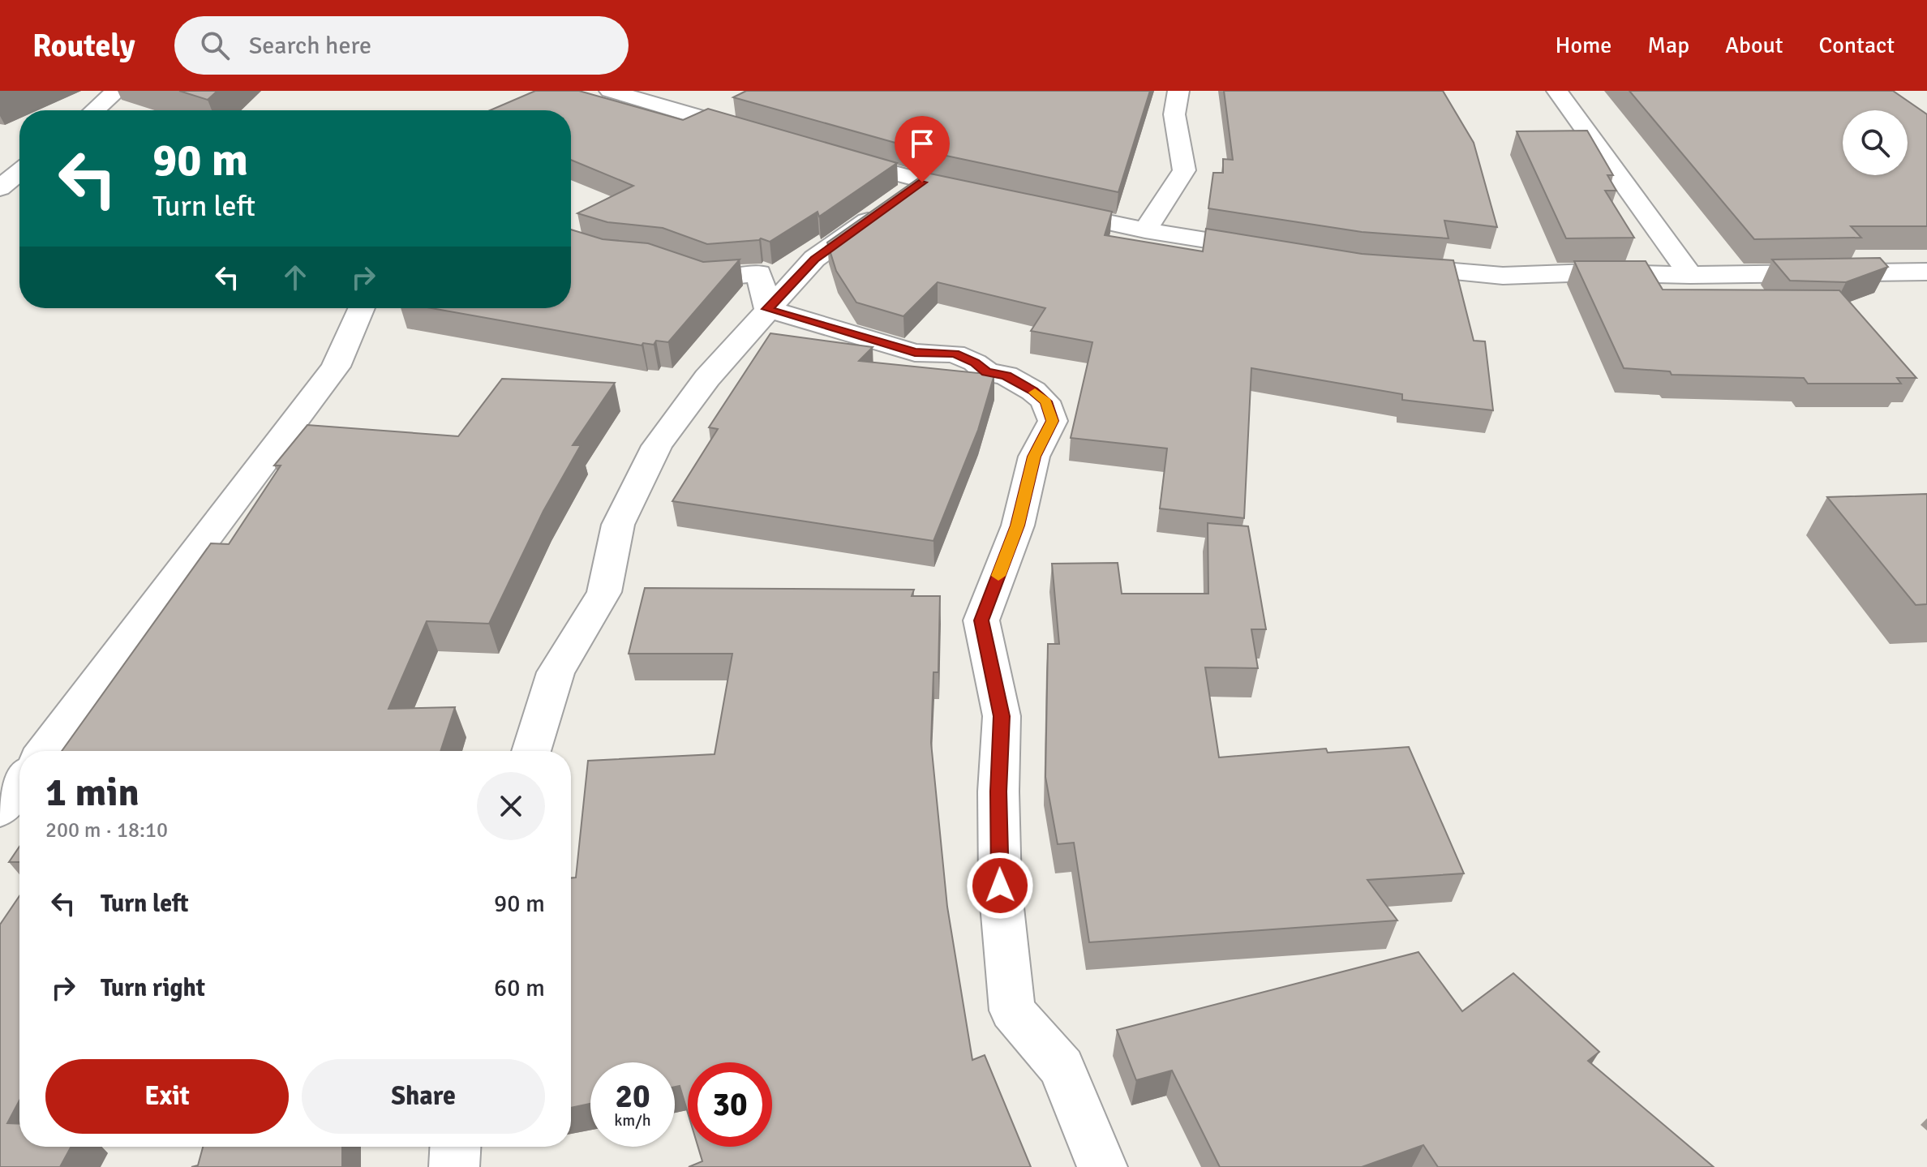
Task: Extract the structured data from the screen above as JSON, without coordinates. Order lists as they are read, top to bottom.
{
  "page": {
    "header": "Routely",
    "search": "Search here",
    "nav": [
      "Home",
      "Map",
      "About",
      "Contact"
    ],
    "turn": ["90 m", "Turn left"],
    "heading": ["1 min", "200 m · 18:10"],
    "list": [
      {
        "name": "Turn left",
        "value": "90 m"
      },
      {
        "name": "Turn right",
        "value": "60 m"
      }
    ],
    "buttons": ["Exit", "Share"],
    "speed": "20 km/h",
    "limit": "30"
  }
}
